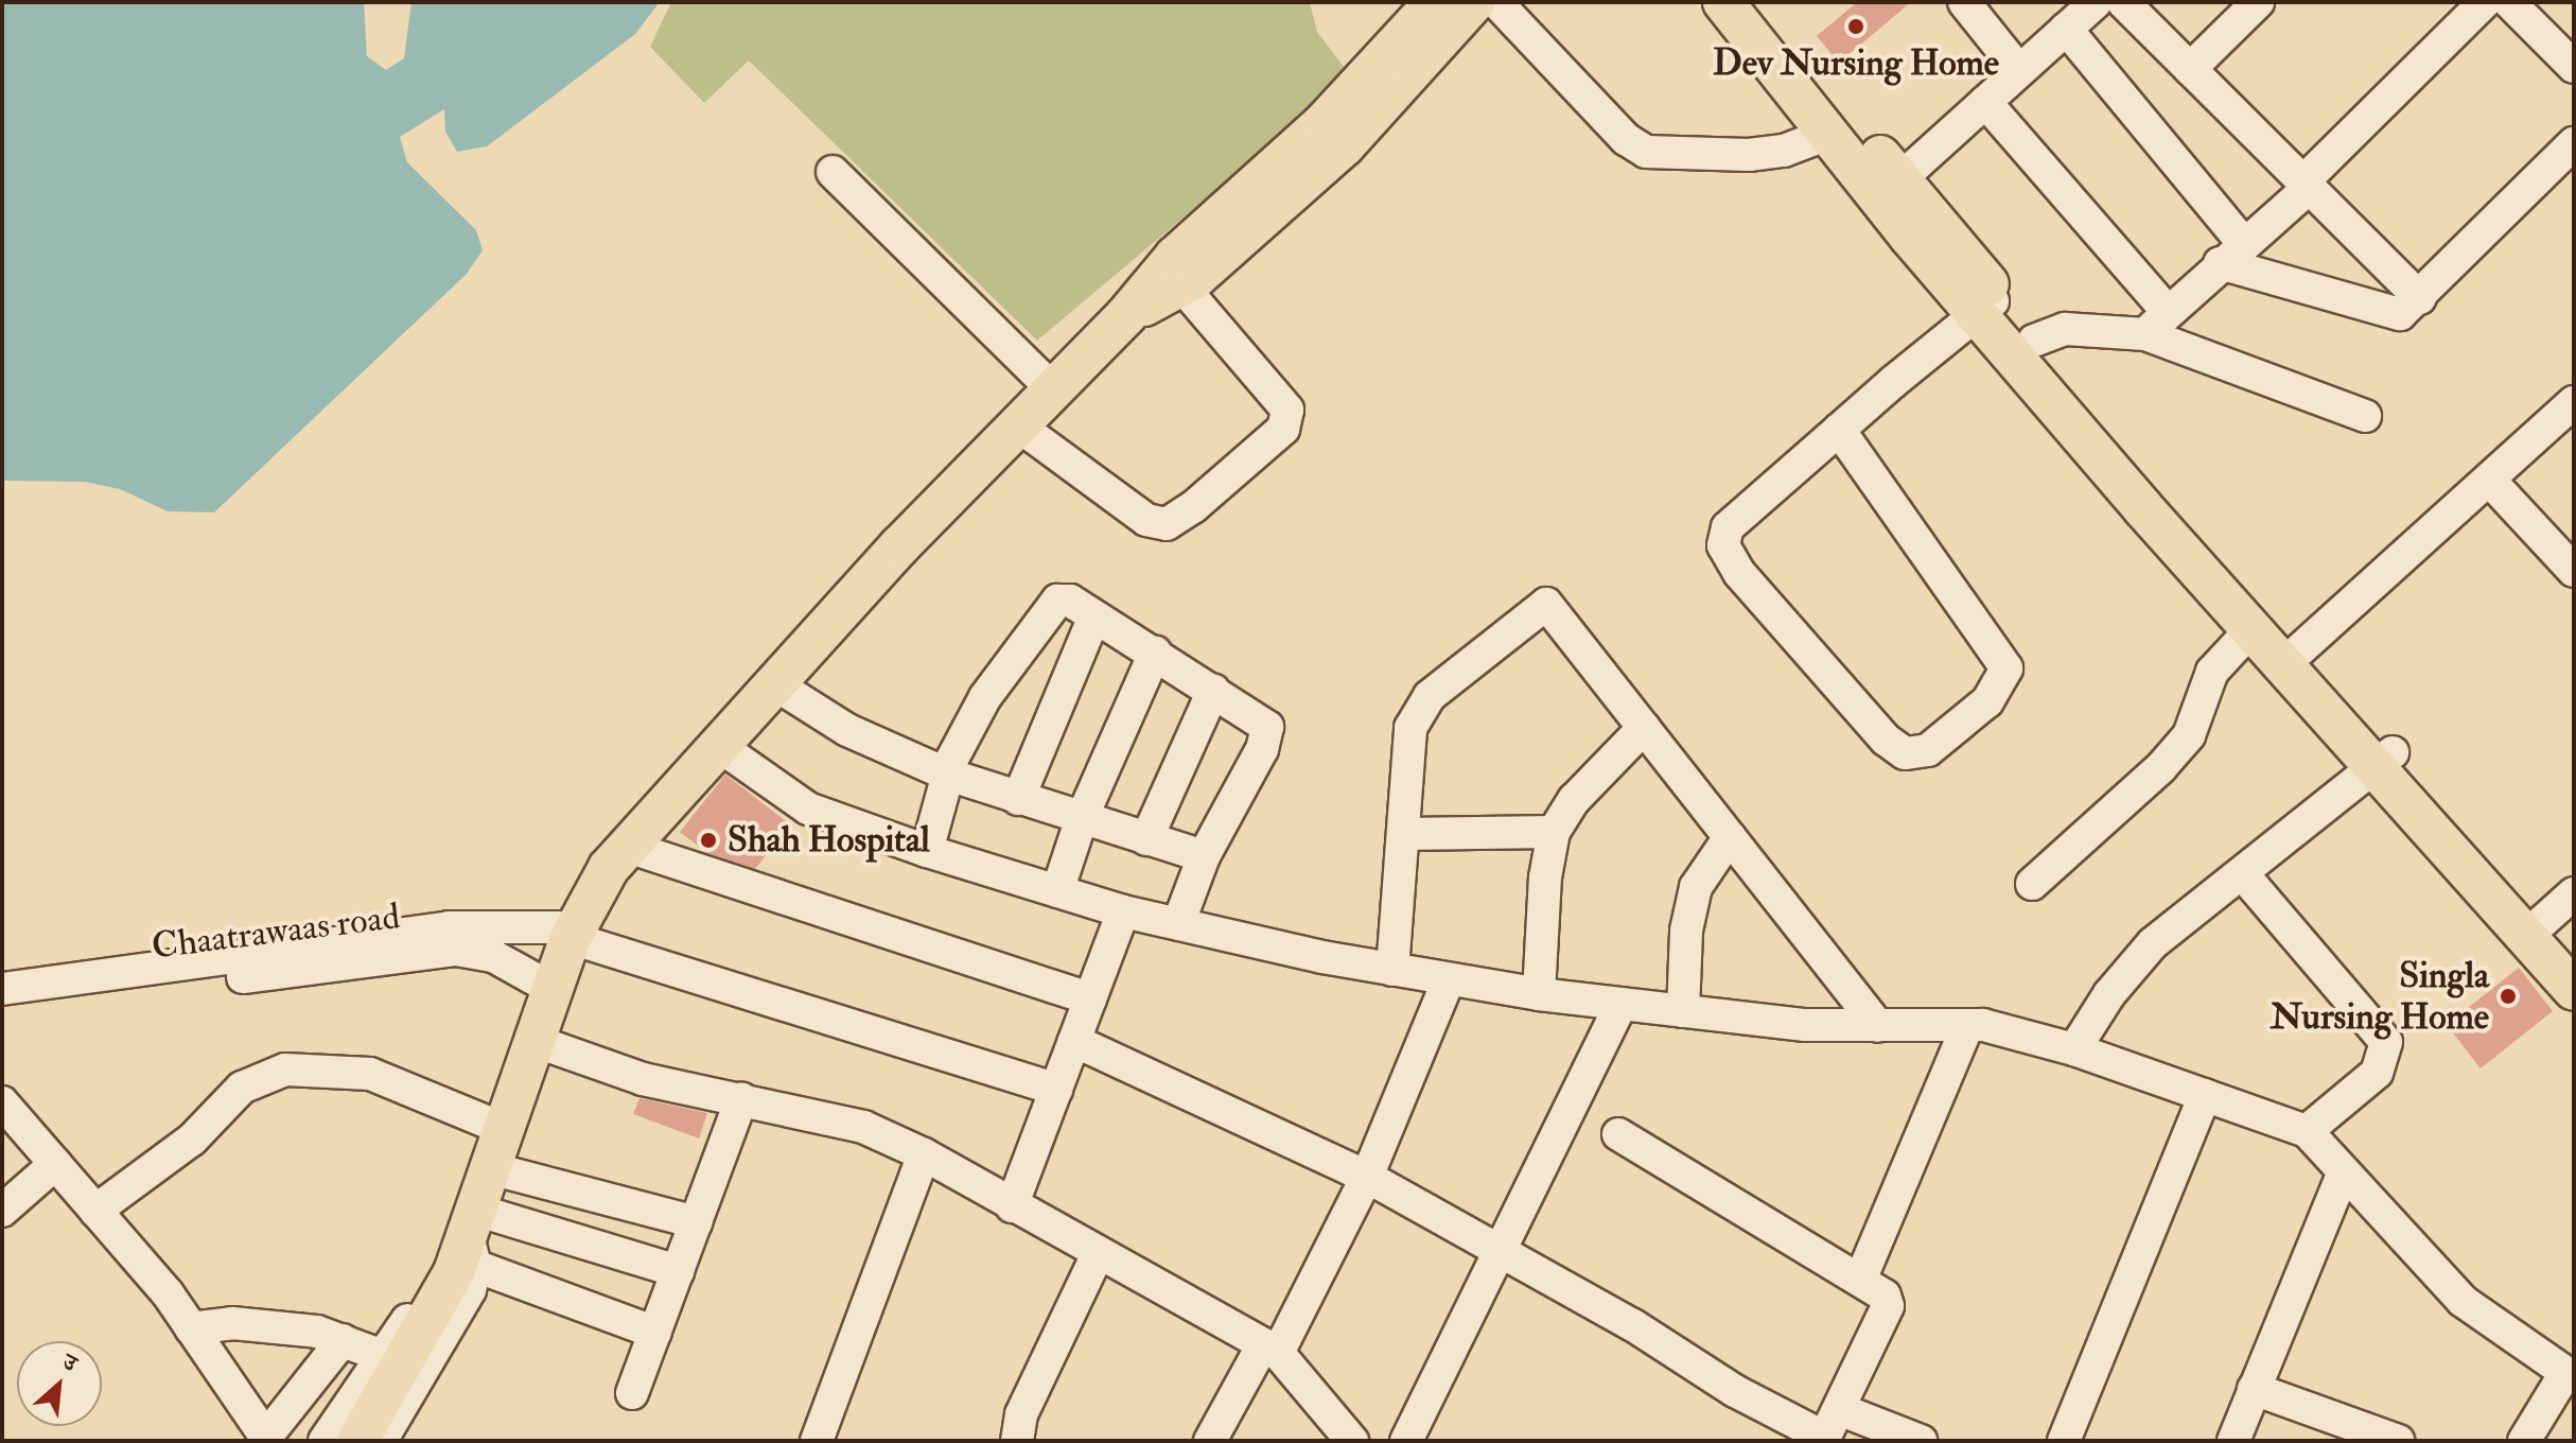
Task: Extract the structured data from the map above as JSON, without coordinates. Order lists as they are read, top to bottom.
{
  "streets": {
    "street": ["Chaatrawaas road"]
  },
  "places": ["Dev Nursing Home", "Shah Hospital", "Singla Nursing Home"],
  "north": "top right"
}
